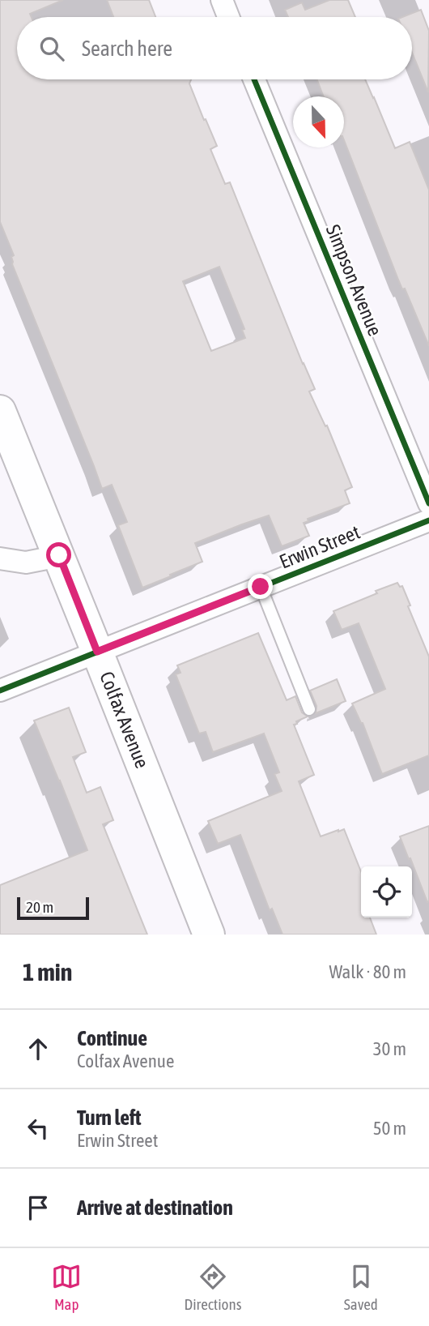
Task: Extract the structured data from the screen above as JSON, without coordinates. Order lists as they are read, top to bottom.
{
  "streets": {
    "main road": ["Colfax Avenue"],
    "street": ["Simpson Avenue", "Erwin Street"]
  },
  "crossings": [
    ["Erwin Street", "Colfax Avenue"]
  ],
  "scale_bar": "20 m",
  "north": "bottom",
  "page": {
    "search": "Search here",
    "scale": "20 m",
    "heading": ["1 min", "Walk · 80 m"],
    "list": [
      ["Continue", "Colfax Avenue", "30 m"],
      ["Turn left", "Erwin Street", "50 m"],
      "Arrive at destination"
    ],
    "nav": ["Map", "Directions", "Saved"]
  }
}
